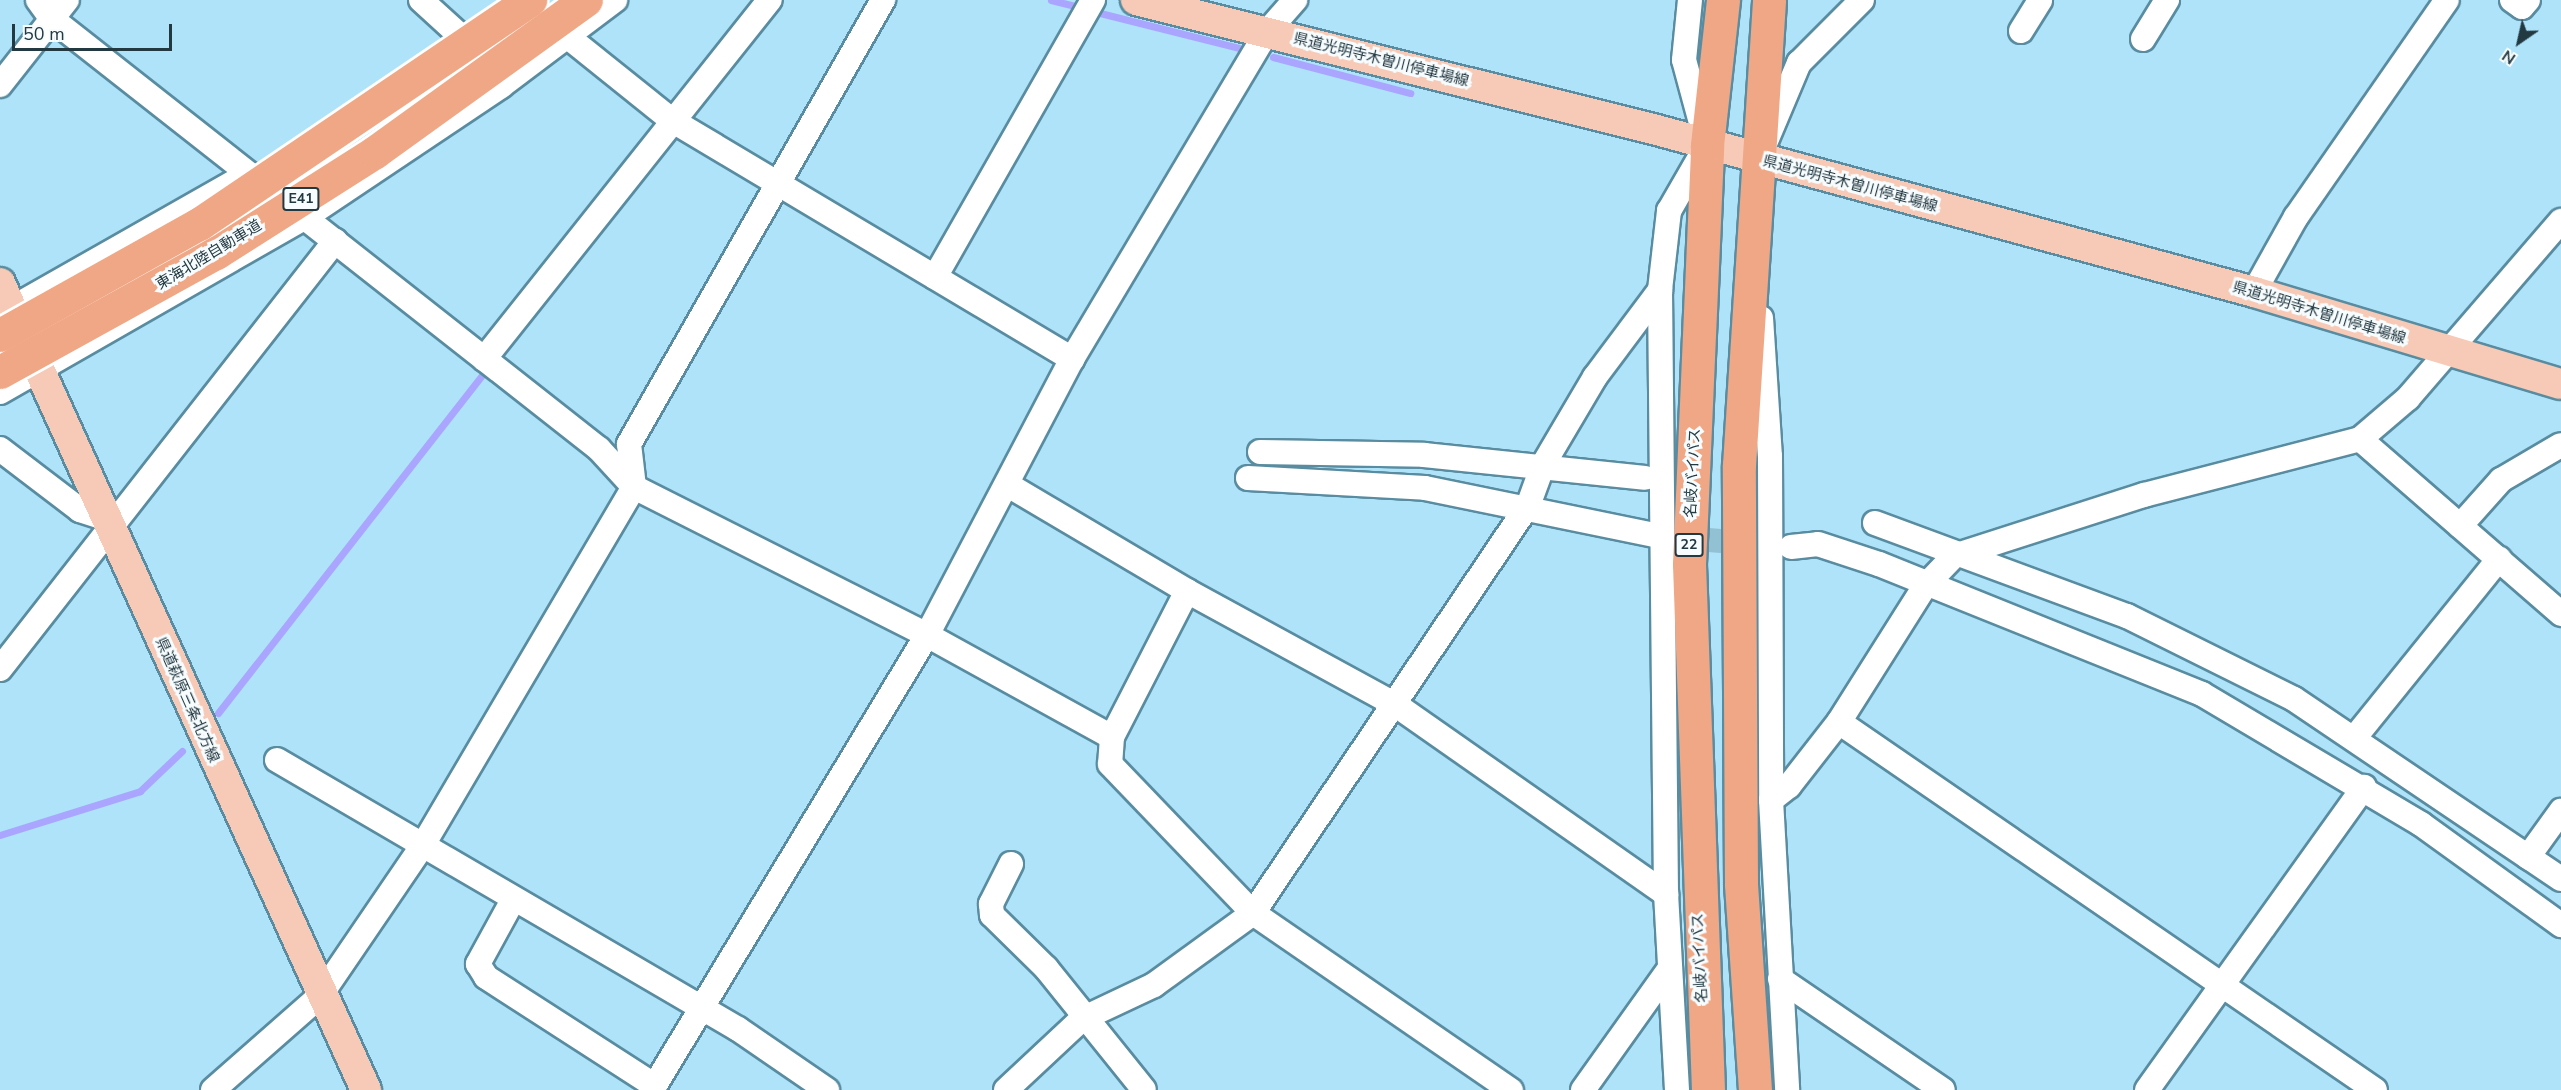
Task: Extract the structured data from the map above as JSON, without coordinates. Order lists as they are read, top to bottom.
{
  "streets": {
    "highway": [
      "E41",
      "東海北陸自動車道",
      "名岐バイパス",
      "22"
    ],
    "main road": ["県道光明寺木曽川停車場線", "県道萩原三条北方線"]
  },
  "crossings": [
    ["県道光明寺木曽川停車場線", "名岐バイパス"],
    ["E41", "県道萩原三条北方線"]
  ],
  "scale_bar": "50 m",
  "north": "bottom left"
}
